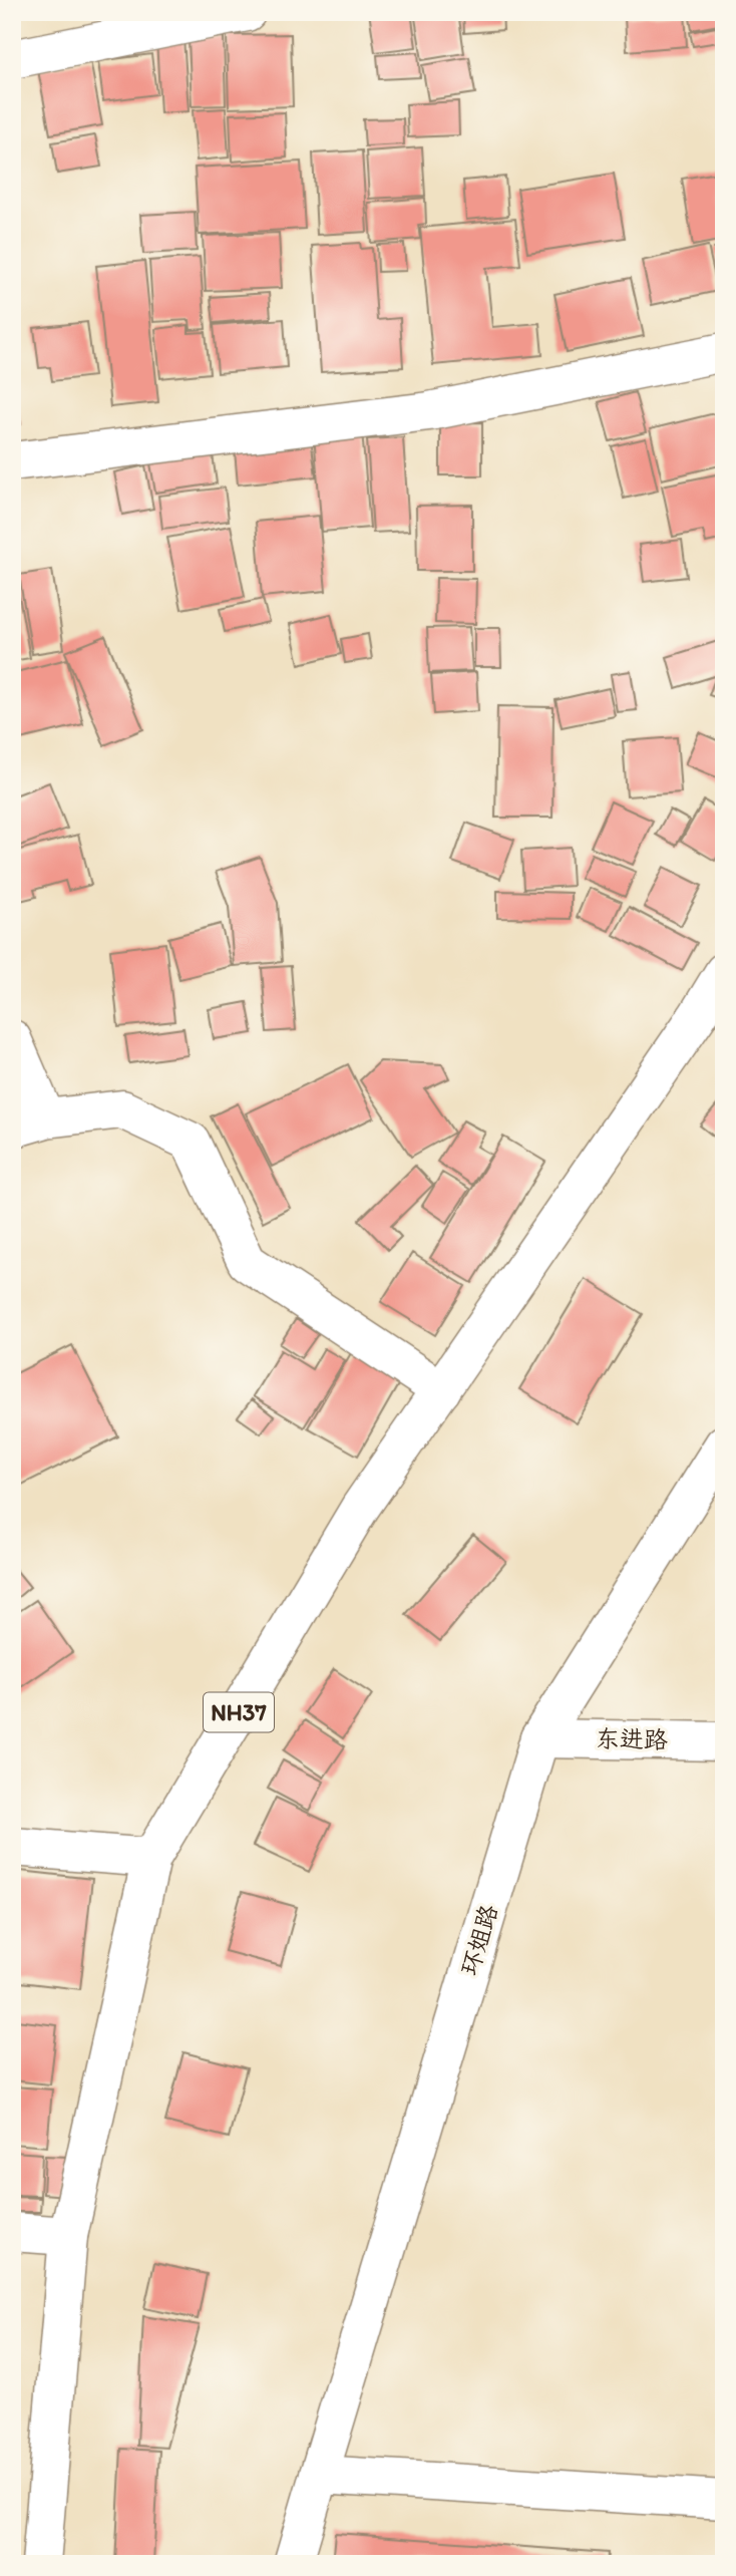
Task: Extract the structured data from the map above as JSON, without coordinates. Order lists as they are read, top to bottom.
{
  "streets": {
    "main road": ["NH37", "东进路", "环姐路"]
  },
  "crossings": [
    ["东进路", "环姐路"]
  ]
}
